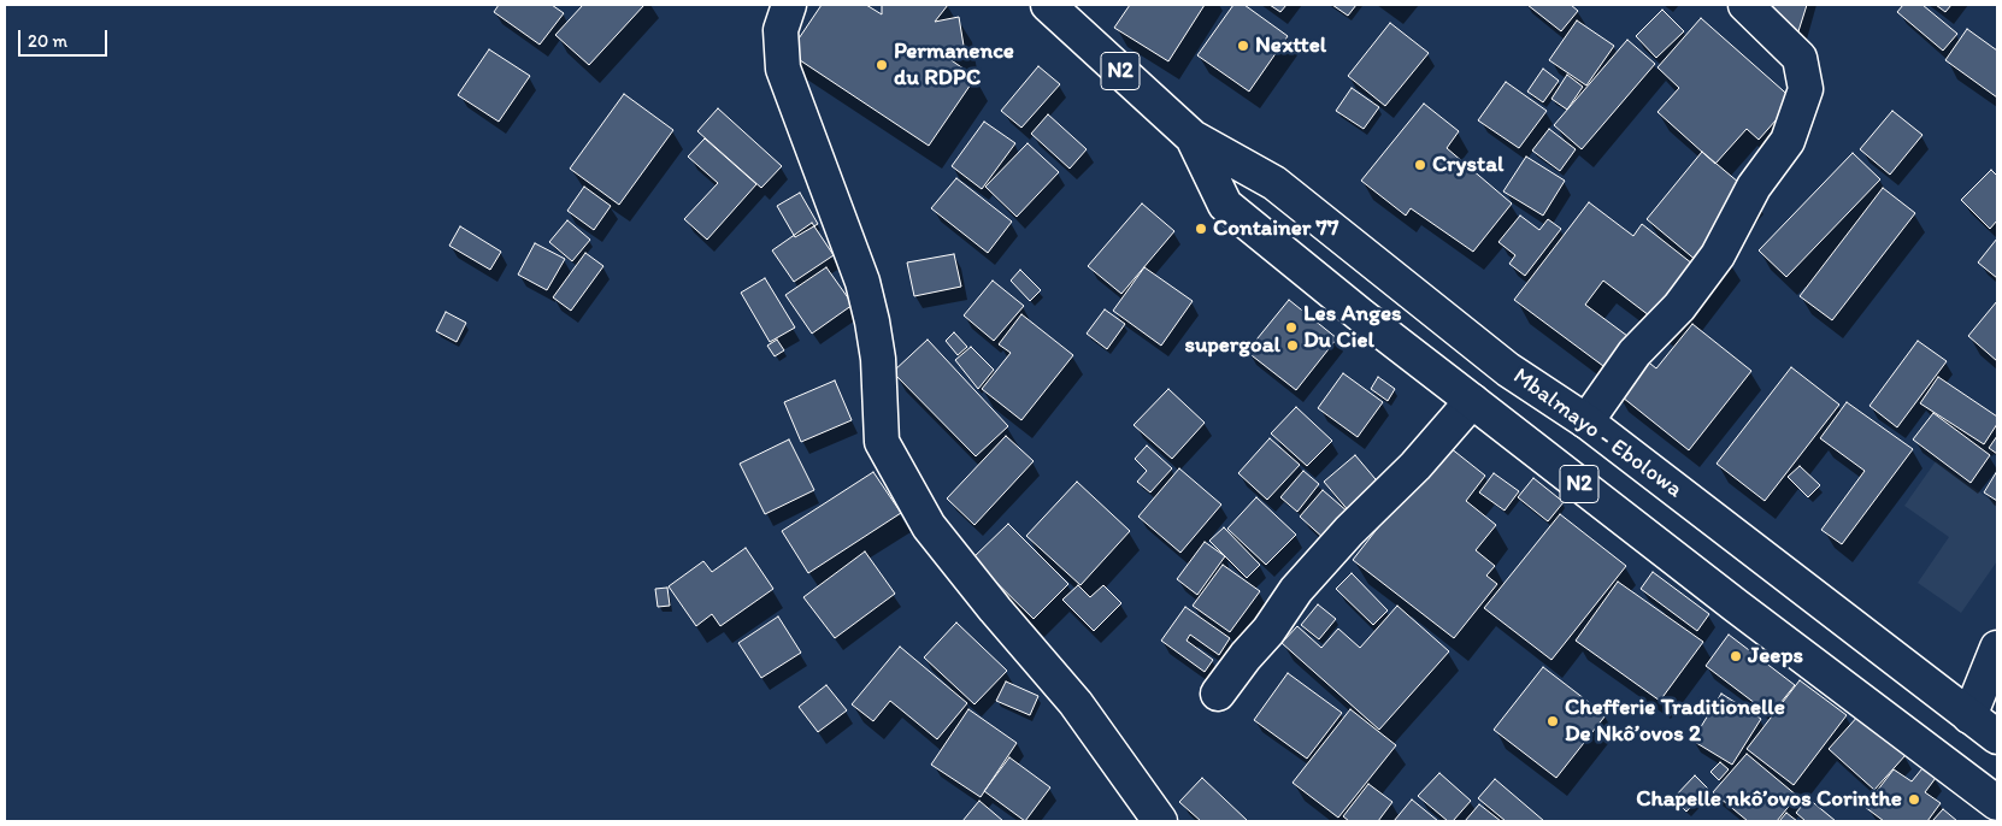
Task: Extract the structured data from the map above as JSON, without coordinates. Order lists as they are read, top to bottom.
{
  "streets": {
    "main road": ["N2", "Mbalmayo - Ebolowa"]
  },
  "places": [
    "Nexttel",
    "Permanence du RDPC",
    "Crystal",
    "Container 77",
    "Les Anges Du Ciel",
    "supergoal",
    "Jeeps",
    "Chefferie Traditionelle De Nkô’ovos 2",
    "Chapelle nkô’ovos Corinthe"
  ],
  "scale_bar": "20 m"
}
